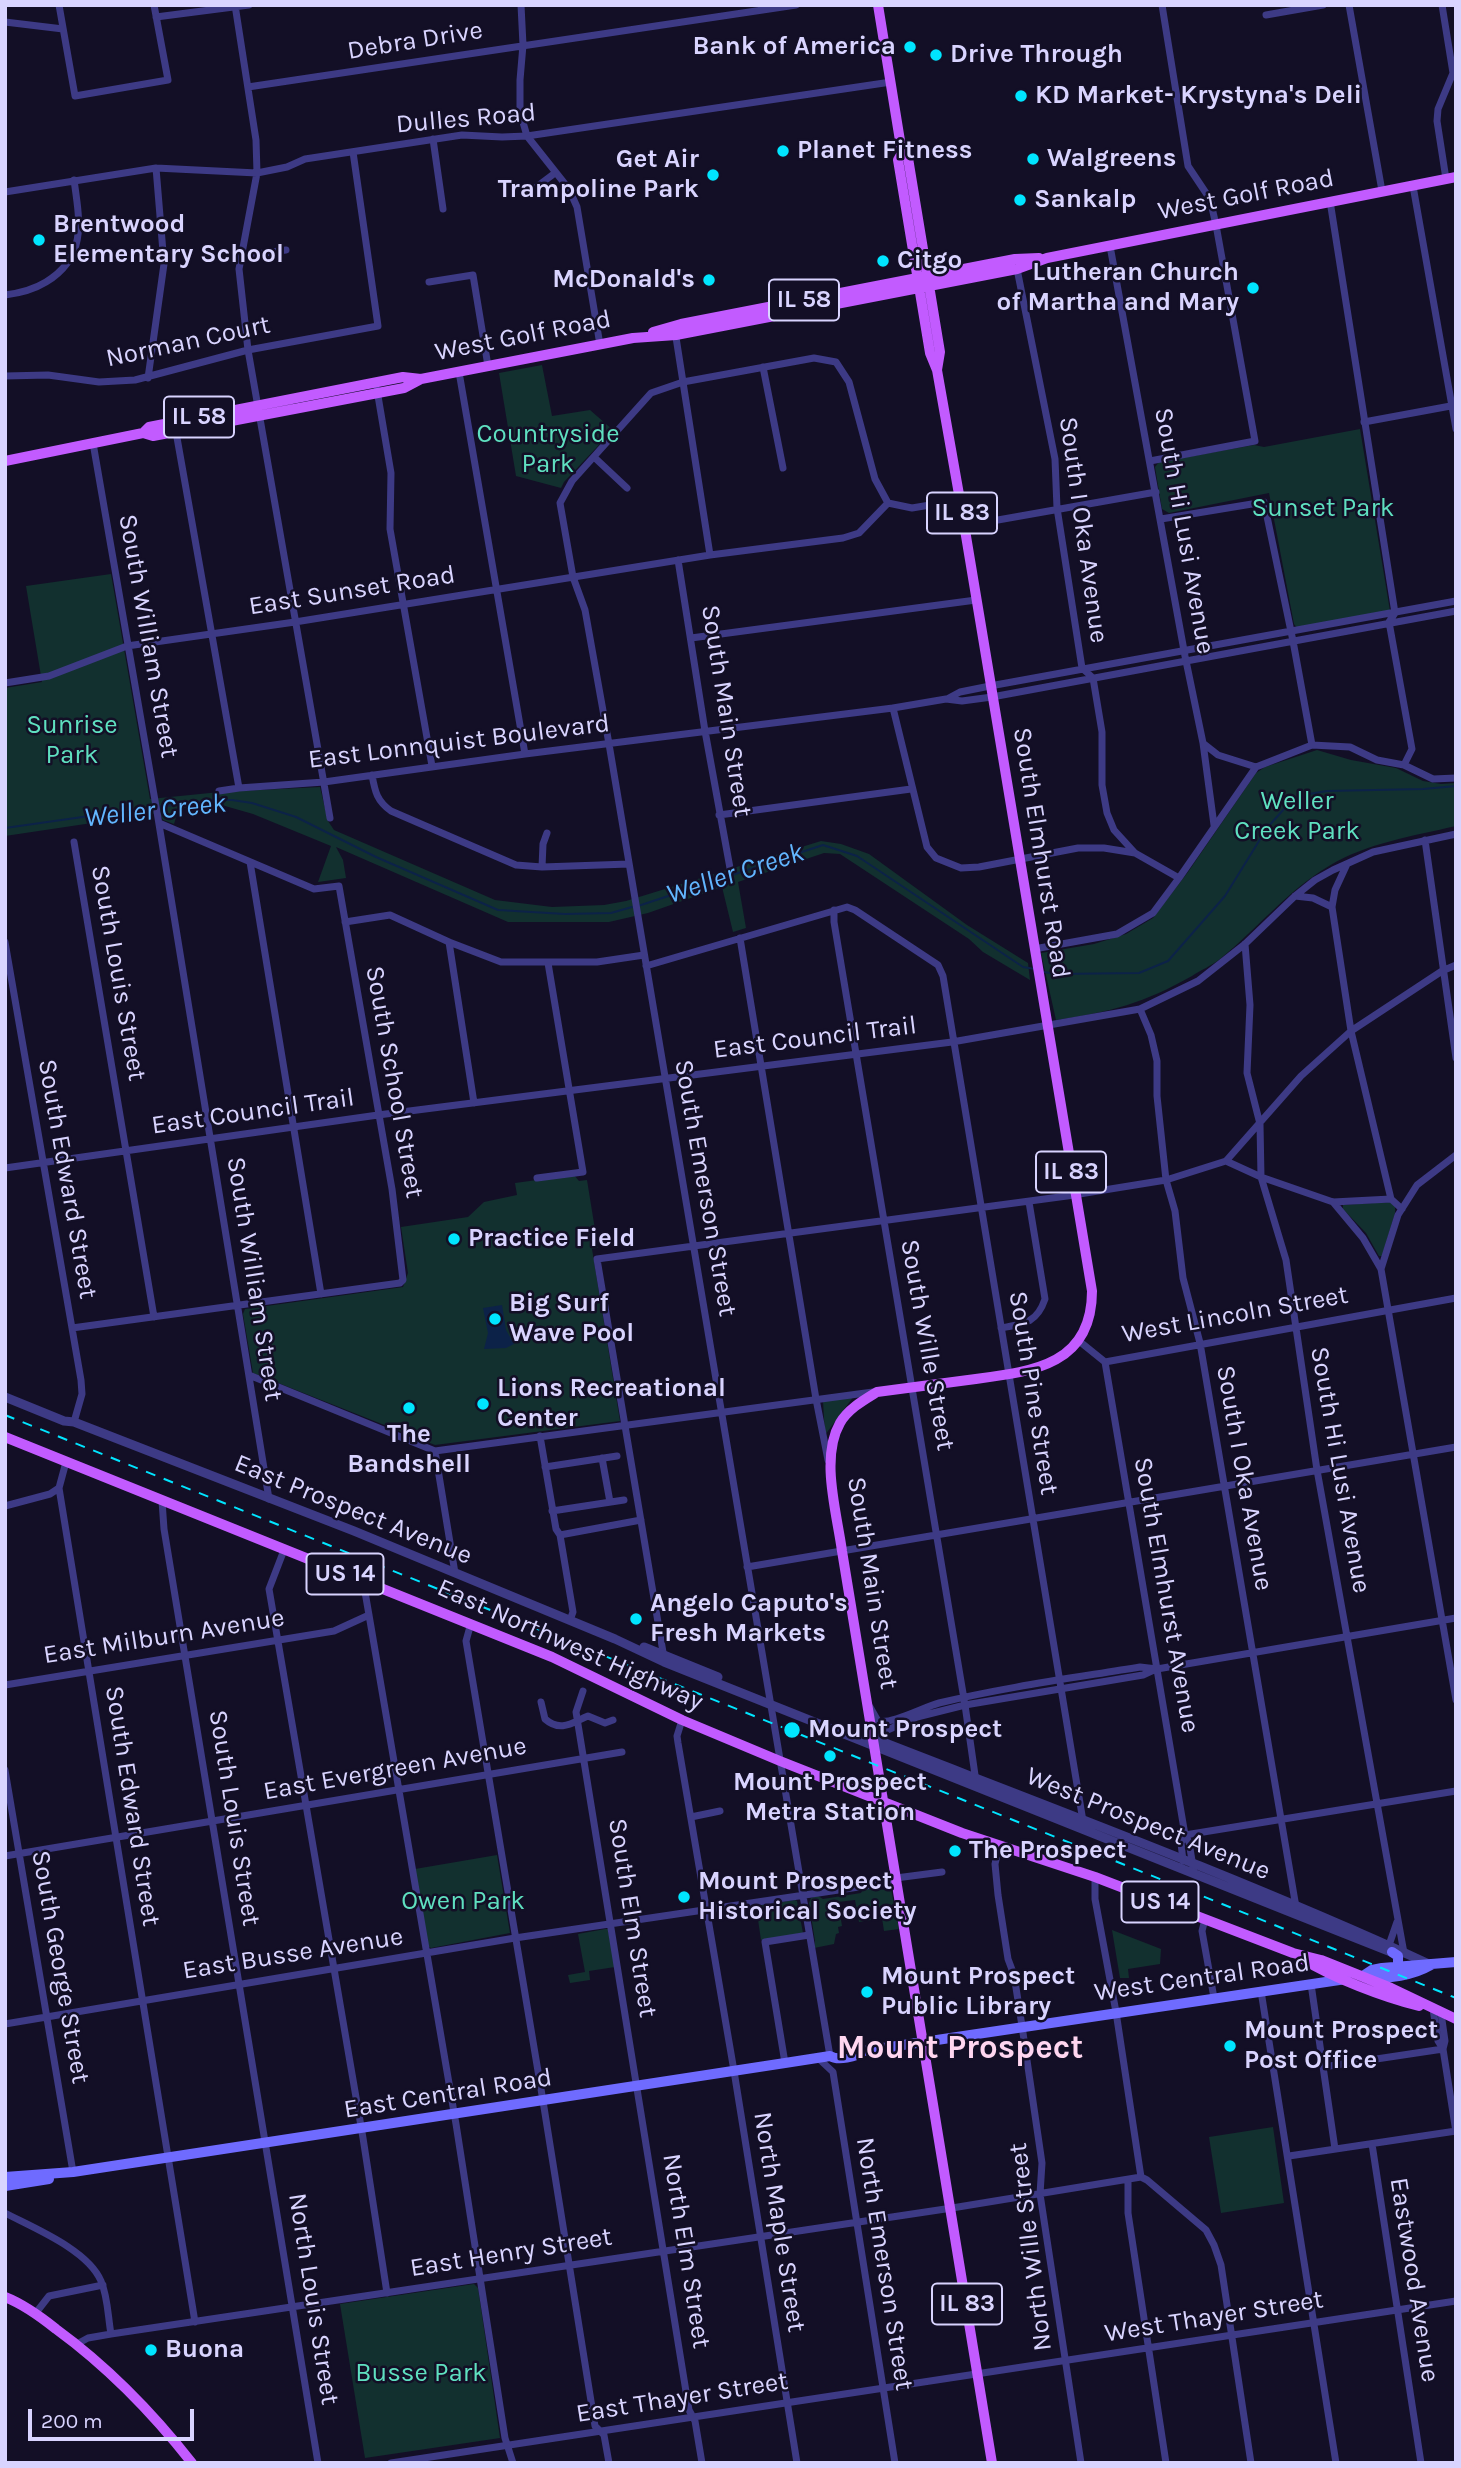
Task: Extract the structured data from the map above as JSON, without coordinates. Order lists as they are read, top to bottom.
{
  "streets": {
    "main road": [
      "West Golf Road",
      "IL 58",
      "IL 83",
      "South Main Street",
      "South Elmhurst Road",
      "US 14",
      "East Northwest Highway",
      "West Central Road",
      "East Central Road"
    ],
    "street": [
      "Debra Drive",
      "Dulles Road",
      "Norman Court",
      "South I Oka Avenue",
      "South Hi Lusi Avenue",
      "East Sunset Road",
      "South William Street",
      "East Lonnquist Boulevard",
      "South Louis Street",
      "East Council Trail",
      "South School Street",
      "South Edward Street",
      "South Emerson Street",
      "West Lincoln Street",
      "South Wille Street",
      "South Pine Street",
      "East Prospect Avenue",
      "South Elmhurst Avenue",
      "East Milburn Avenue",
      "East Evergreen Avenue",
      "West Prospect Avenue",
      "South Elm Street",
      "East Busse Avenue",
      "South George Street",
      "North Maple Street",
      "North Wille Street",
      "North Elm Street",
      "East Henry Street",
      "North Emerson Street",
      "Eastwood Avenue",
      "North Louis Street",
      "West Thayer Street",
      "East Thayer Street"
    ]
  },
  "crossings": [
    ["Dulles Road", "Norman Court"],
    ["Dulles Road", "South Elmhurst Road"],
    ["West Golf Road", "South I Oka Avenue"],
    ["West Golf Road", "South Hi Lusi Avenue"],
    ["West Golf Road", "South William Street"],
    ["West Golf Road", "South Elmhurst Road"],
    ["IL 83", "South Main Street"],
    ["IL 83", "South Elmhurst Road"],
    ["IL 83", "West Lincoln Street"],
    ["IL 83", "South Wille Street"],
    ["IL 83", "South Pine Street"],
    ["IL 83", "West Central Road"],
    ["IL 83", "East Central Road"],
    ["IL 83", "East Henry Street"],
    ["IL 83", "West Thayer Street"],
    ["IL 83", "East Thayer Street"],
    ["South I Oka Avenue", "East Council Trail"],
    ["South I Oka Avenue", "West Lincoln Street"],
    ["South I Oka Avenue", "West Prospect Avenue"],
    ["South Hi Lusi Avenue", "East Council Trail"],
    ["South Hi Lusi Avenue", "West Lincoln Street"],
    ["South Hi Lusi Avenue", "West Prospect Avenue"],
    ["East Sunset Road", "South William Street"],
    ["East Sunset Road", "South Main Street"],
    ["East Sunset Road", "South Emerson Street"],
    ["South William Street", "East Council Trail"],
    ["South William Street", "East Prospect Avenue"],
    ["South Main Street", "East Lonnquist Boulevard"],
    ["South Main Street", "East Council Trail"],
    ["South Main Street", "East Prospect Avenue"],
    ["South Main Street", "US 14"],
    ["South Main Street", "East Northwest Highway"],
    ["South Main Street", "West Prospect Avenue"],
    ["South Main Street", "East Busse Avenue"],
    ["South Main Street", "West Central Road"],
    ["South Main Street", "East Central Road"],
    ["East Lonnquist Boulevard", "South Elmhurst Road"],
    ["East Lonnquist Boulevard", "South Emerson Street"],
    ["South Elmhurst Road", "East Council Trail"],
    ["South Elmhurst Road", "West Lincoln Street"],
    ["South Louis Street", "East Council Trail"],
    ["South Louis Street", "East Milburn Avenue"],
    ["South Louis Street", "East Northwest Highway"],
    ["South Louis Street", "East Evergreen Avenue"],
    ["South Louis Street", "East Busse Avenue"],
    ["South Louis Street", "East Central Road"],
    ["South Louis Street", "North Louis Street"],
    ["East Council Trail", "South School Street"],
    ["East Council Trail", "South Edward Street"],
    ["East Council Trail", "South Emerson Street"],
    ["East Council Trail", "South Wille Street"],
    ["East Council Trail", "South Pine Street"],
    ["South Edward Street", "East Prospect Avenue"],
    ["South Edward Street", "East Milburn Avenue"],
    ["South Edward Street", "East Northwest Highway"],
    ["South Edward Street", "East Evergreen Avenue"],
    ["South Edward Street", "East Busse Avenue"],
    ["South Edward Street", "East Central Road"],
    ["South Edward Street", "East Henry Street"],
    ["South Emerson Street", "East Prospect Avenue"],
    ["South Emerson Street", "East Northwest Highway"],
    ["South Emerson Street", "East Busse Avenue"],
    ["South Emerson Street", "East Central Road"],
    ["West Lincoln Street", "South Elmhurst Avenue"],
    ["South Wille Street", "South Pine Street"],
    ["South Wille Street", "West Prospect Avenue"],
    ["South Pine Street", "West Prospect Avenue"],
    ["East Prospect Avenue", "West Prospect Avenue"],
    ["US 14", "East Northwest Highway"],
    ["US 14", "West Central Road"],
    ["South Elmhurst Avenue", "West Prospect Avenue"],
    ["East Northwest Highway", "North Maple Street"],
    ["East Evergreen Avenue", "South Elm Street"],
    ["East Evergreen Avenue", "South George Street"],
    ["West Prospect Avenue", "West Central Road"],
    ["South Elm Street", "East Busse Avenue"],
    ["South Elm Street", "East Central Road"],
    ["South Elm Street", "North Elm Street"],
    ["East Busse Avenue", "South George Street"],
    ["East Busse Avenue", "North Maple Street"],
    ["South George Street", "East Central Road"],
    ["West Central Road", "East Central Road"],
    ["West Central Road", "North Wille Street"],
    ["East Central Road", "North Maple Street"],
    ["East Central Road", "North Elm Street"],
    ["East Central Road", "North Louis Street"],
    ["North Maple Street", "East Henry Street"],
    ["North Maple Street", "East Thayer Street"],
    ["North Wille Street", "East Henry Street"],
    ["North Wille Street", "West Thayer Street"],
    ["North Elm Street", "East Henry Street"],
    ["North Elm Street", "East Thayer Street"],
    ["East Henry Street", "North Emerson Street"],
    ["East Henry Street", "North Louis Street"],
    ["North Emerson Street", "East Thayer Street"],
    ["Eastwood Avenue", "West Thayer Street"],
    ["West Thayer Street", "East Thayer Street"]
  ],
  "districts": ["Mount Prospect"],
  "water": ["Weller Creek"],
  "parks": [
    "Countryside Park",
    "Sunset Park",
    "Sunrise Park",
    "Weller Creek Park",
    "Owen Park",
    "Busse Park"
  ],
  "places": [
    "Bank of America",
    "Drive Through",
    "KD Market- Krystyna's Deli",
    "Planet Fitness",
    "Walgreens",
    "Get Air Trampoline Park",
    "Sankalp",
    "Brentwood Elementary School",
    "Citgo",
    "McDonald's",
    "Lutheran Church of Martha and Mary",
    "Practice Field",
    "Big Surf Wave Pool",
    "Lions Recreational Center",
    "The Bandshell",
    "Angelo Caputo's Fresh Markets",
    "Mount Prospect",
    "Mount Prospect Metra Station",
    "The Prospect",
    "Mount Prospect Historical Society",
    "Mount Prospect Public Library",
    "Mount Prospect Post Office",
    "Buona"
  ],
  "scale_bar": "200 m"
}
